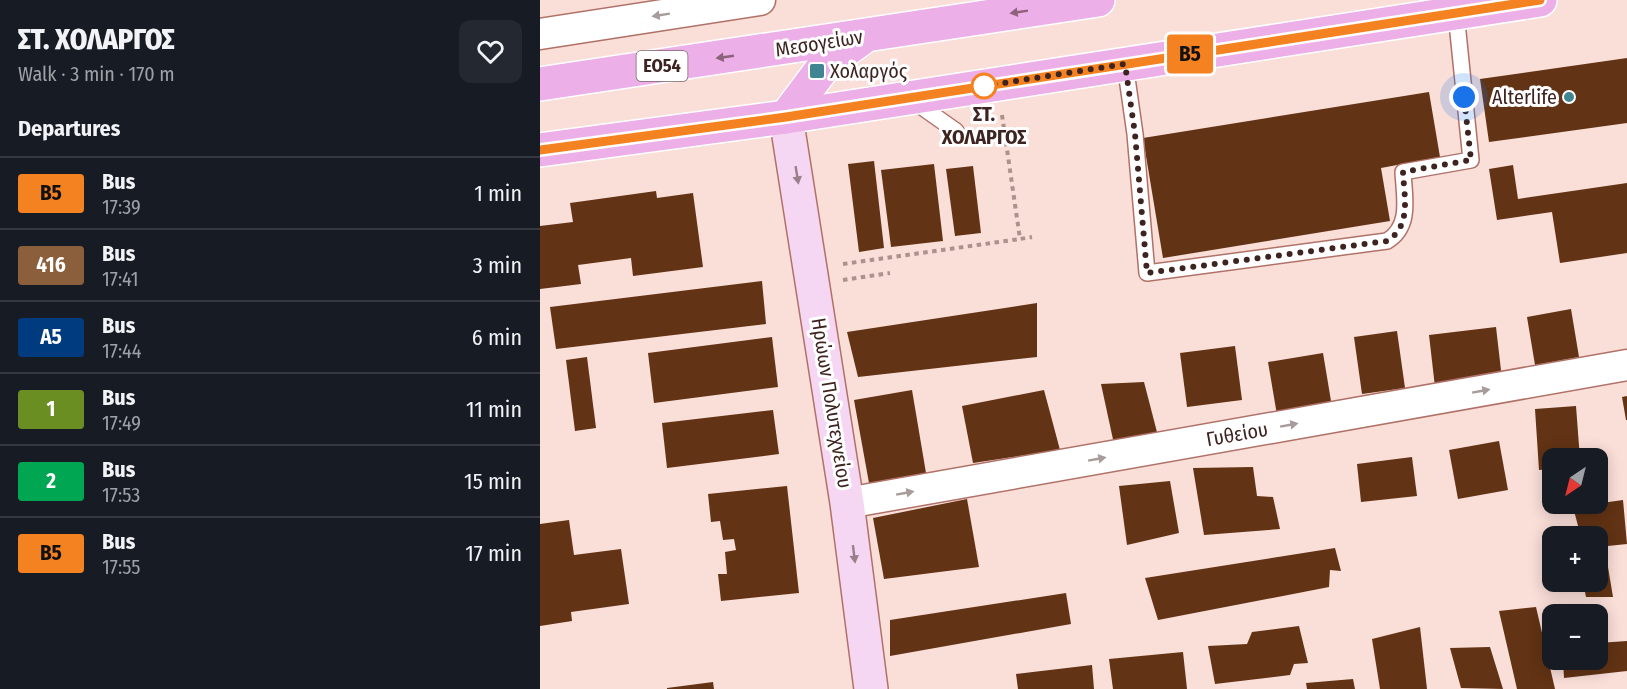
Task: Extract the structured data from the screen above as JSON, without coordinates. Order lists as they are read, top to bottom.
{
  "streets": {
    "main road": ["Μεσογείων", "ΕΟ54"],
    "street": ["Ηρώων Πολυτεχνείου", "Γυθείου"]
  },
  "crossings": [
    ["Ηρώων Πολυτεχνείου", "Γυθείου"]
  ],
  "one_way": ["Ηρώων Πολυτεχνείου", "Γυθείου"],
  "places": {
    "transit": ["Χολαργός"],
    "other": ["ΣΤ. ΧΟΛΑΡΓΟΣ", "Alterlife"]
  },
  "lines": ["bus line Β5"],
  "north": "bottom left",
  "page": {
    "heading": [
      ["ΣΤ. ΧΟΛΑΡΓΟΣ", "Walk · 3 min · 170 m"],
      "Departures"
    ],
    "on_map": "Β5",
    "list": [
      {
        "mark": "Β5",
        "name": "Bus",
        "note": "17:39",
        "value": "1 min"
      },
      {
        "mark": "416",
        "name": "Bus",
        "note": "17:41",
        "value": "3 min"
      },
      {
        "mark": "A5",
        "name": "Bus",
        "note": "17:44",
        "value": "6 min"
      },
      {
        "mark": "1",
        "name": "Bus",
        "note": "17:49",
        "value": "11 min"
      },
      {
        "mark": "2",
        "name": "Bus",
        "note": "17:53",
        "value": "15 min"
      },
      {
        "mark": "Β5",
        "name": "Bus",
        "note": "17:55",
        "value": "17 min"
      }
    ],
    "map_buttons": ["+", "−"]
  }
}
